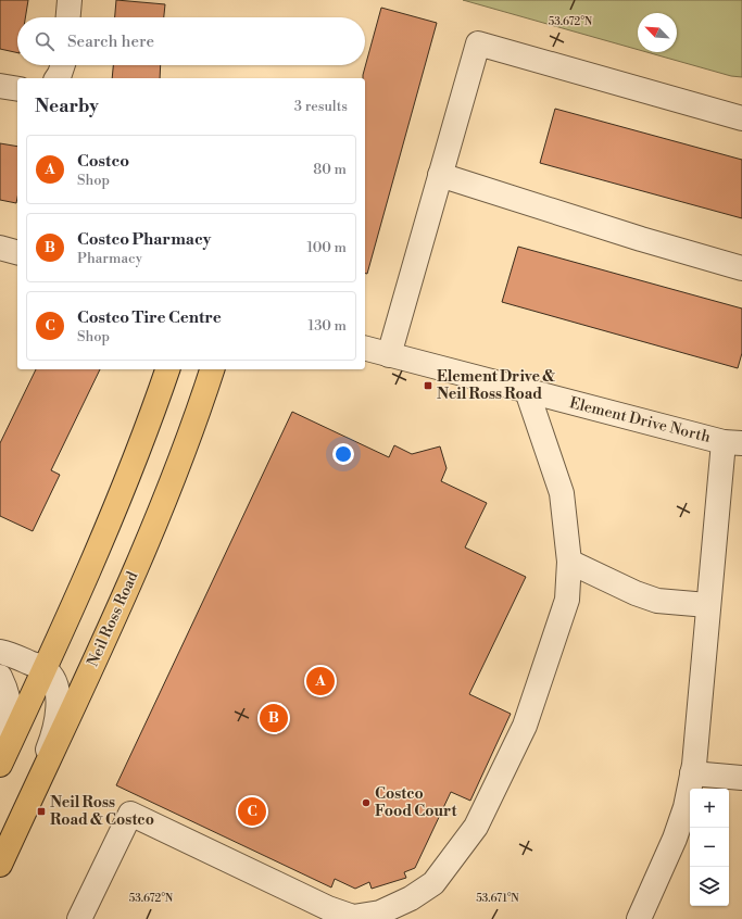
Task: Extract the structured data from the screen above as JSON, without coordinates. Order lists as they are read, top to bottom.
{
  "streets": {
    "main road": ["Neil Ross Road"],
    "street": ["Element Drive North"]
  },
  "places": {
    "transit": ["Element Drive & Neil Ross Road", "Neil Ross Road & Costco"],
    "other": ["Costco Food Court"]
  },
  "north": "top left",
  "page": {
    "search": "Search here",
    "heading": ["Nearby", "3 results"],
    "list": [
      {
        "mark": "A",
        "name": "Costco",
        "note": "Shop",
        "value": "80 m"
      },
      {
        "mark": "B",
        "name": "Costco Pharmacy",
        "note": "Pharmacy",
        "value": "100 m"
      },
      {
        "mark": "C",
        "name": "Costco Tire Centre",
        "note": "Shop",
        "value": "130 m"
      }
    ],
    "pins": ["A", "B", "C"],
    "map_buttons": ["+", "−"]
  },
  "coordinates": ["53.672°N", "53.671°N"]
}
